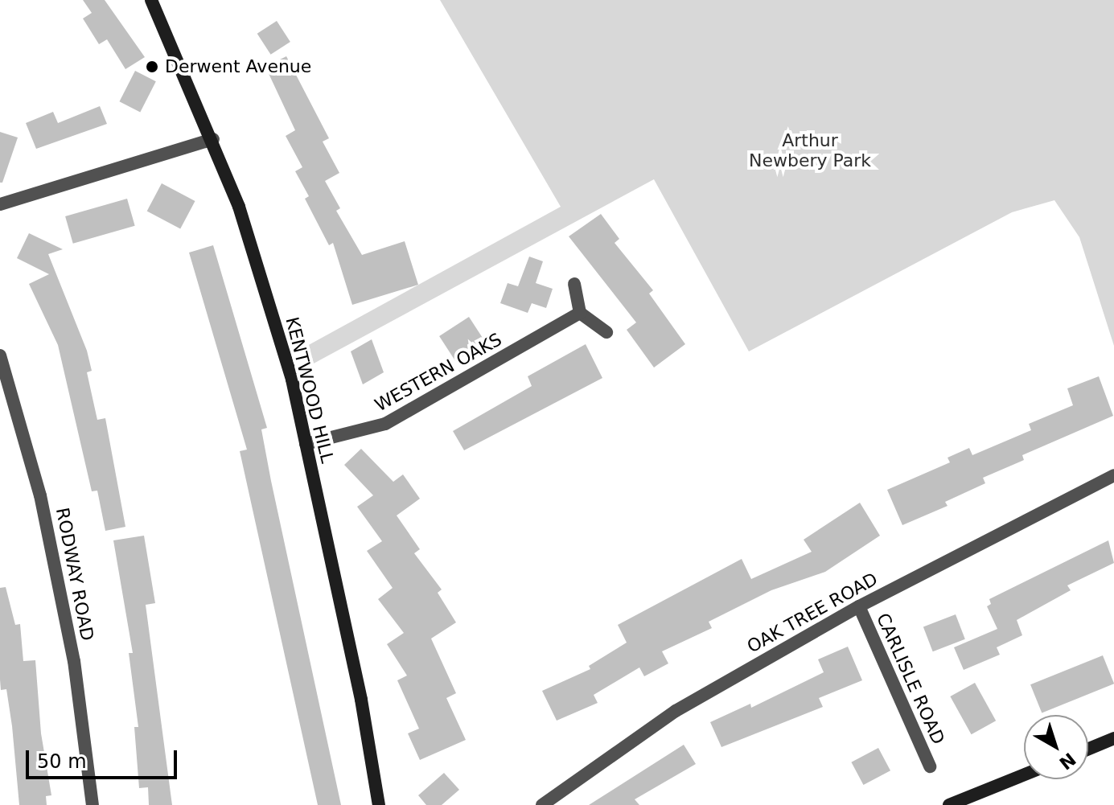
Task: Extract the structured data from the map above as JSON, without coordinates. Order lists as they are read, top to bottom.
{
  "streets": {
    "street": [
      "WESTERN OAKS",
      "KENTWOOD HILL",
      "RODWAY ROAD",
      "OAK TREE ROAD",
      "CARLISLE ROAD"
    ]
  },
  "crossings": [
    ["WESTERN OAKS", "KENTWOOD HILL"],
    ["OAK TREE ROAD", "CARLISLE ROAD"]
  ],
  "parks": ["Arthur Newbery Park"],
  "places": ["Derwent Avenue"],
  "scale_bar": "50 m",
  "north": "bottom right"
}
